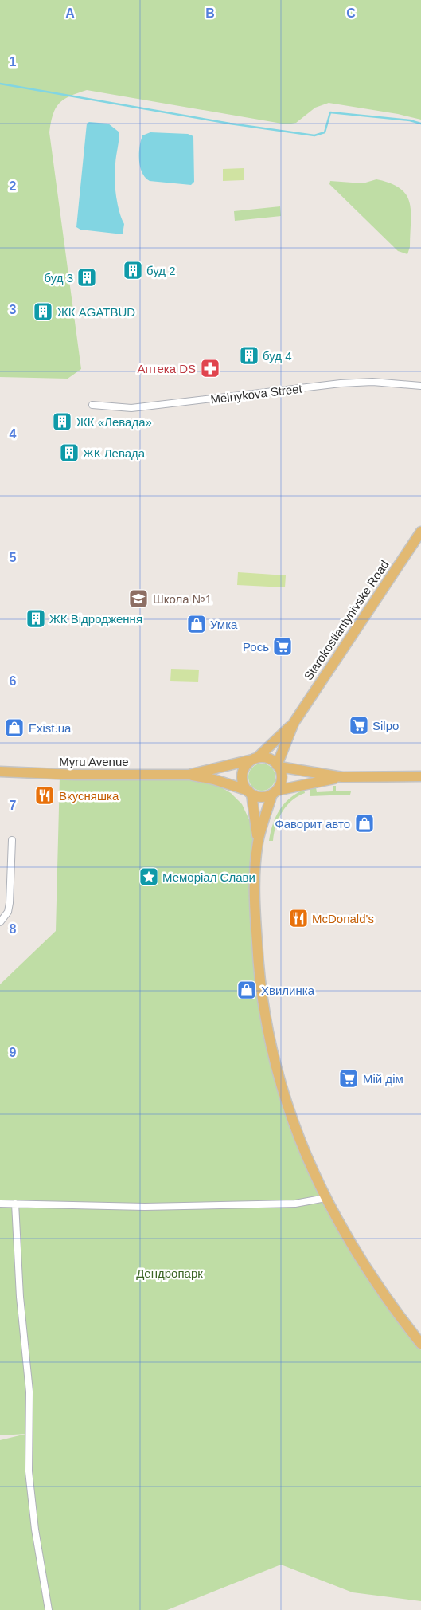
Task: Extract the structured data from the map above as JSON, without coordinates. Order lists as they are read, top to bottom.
{
  "streets": {
    "main road": ["Starokostiantynivske Road", "Myru Avenue"],
    "street": ["Melnykova Street"]
  },
  "parks": ["Дендропарк"],
  "places": {
    "building": [
      "буд 2",
      "буд 3",
      "ЖК AGATBUD",
      "буд 4",
      "ЖК «Левада»",
      "ЖК Левада",
      "ЖК Відродження"
    ],
    "pharmacy": ["Аптека DS"],
    "school or university": ["Школа №1"],
    "shop": [
      "Умка",
      "Exist.ua",
      "Фаворит авто",
      "Хвилинка"
    ],
    "supermarket": ["Рось", "Silpo", "Мій дім"],
    "restaurant": ["Вкусняшка", "McDonald's"],
    "place": ["Меморіал Слави"]
  },
  "grid": {
    "columns": ["A", "B", "C"],
    "rows": [
      "1",
      "2",
      "3",
      "4",
      "5",
      "6",
      "7",
      "8",
      "9"
    ]
  }
}
